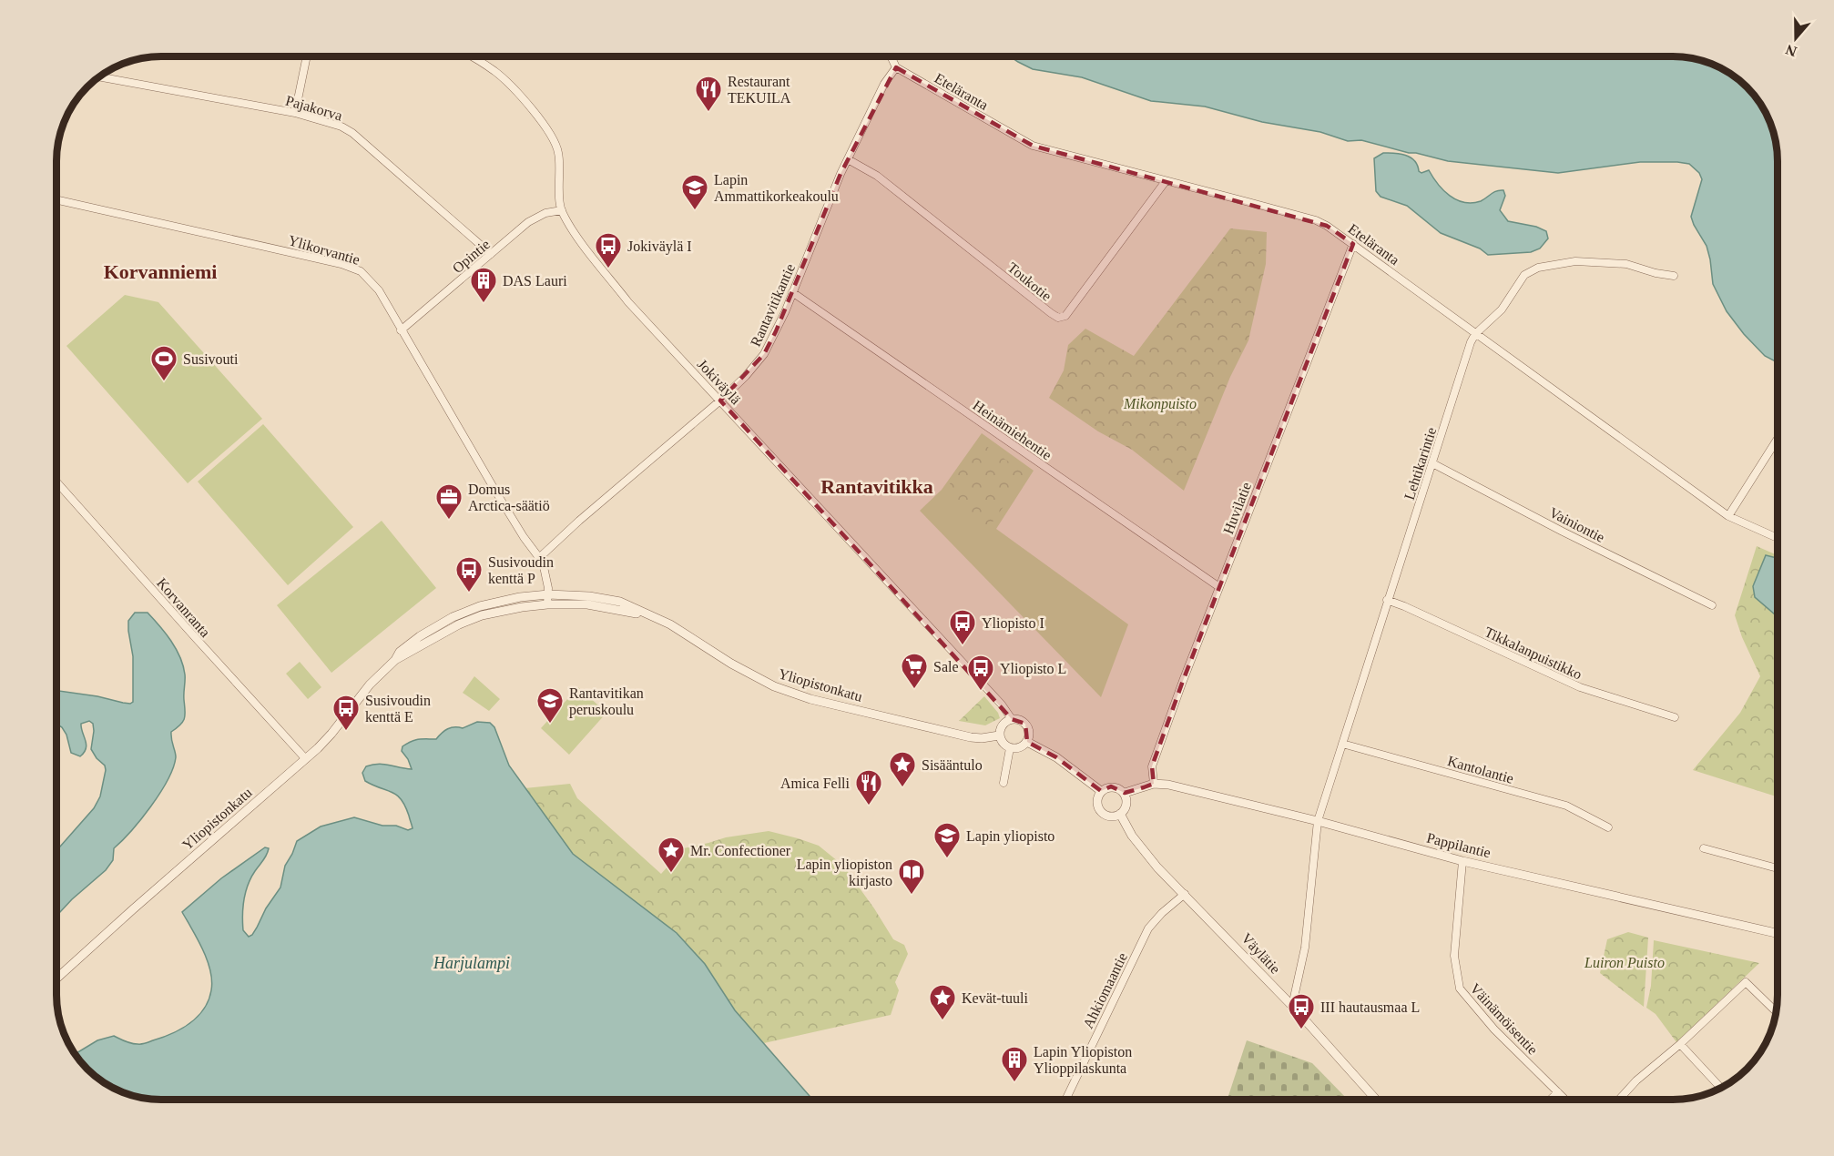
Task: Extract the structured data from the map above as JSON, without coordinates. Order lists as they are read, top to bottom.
{
  "streets": {
    "street": [
      "Eteläranta",
      "Pajakorva",
      "Ylikorvantie",
      "Opintie",
      "Toukotie",
      "Rantavitikantie",
      "Jokiväylä",
      "Heinämiehentie",
      "Lehtikarintie",
      "Huvilatie",
      "Vainiontie",
      "Korvanranta",
      "Tikkalanpuistikko",
      "Yliopistonkatu",
      "Kantolantie",
      "Pappilantie",
      "Väylätie",
      "Ahkiomaantie",
      "Väinämöisentie"
    ]
  },
  "crossings": [
    ["Eteläranta", "Toukotie"],
    ["Eteläranta", "Rantavitikantie"],
    ["Eteläranta", "Lehtikarintie"],
    ["Eteläranta", "Huvilatie"],
    ["Pajakorva", "Opintie"],
    ["Ylikorvantie", "Opintie"],
    ["Ylikorvantie", "Rantavitikantie"],
    ["Opintie", "Jokiväylä"],
    ["Toukotie", "Rantavitikantie"],
    ["Rantavitikantie", "Jokiväylä"],
    ["Rantavitikantie", "Heinämiehentie"],
    ["Jokiväylä", "Yliopistonkatu"],
    ["Heinämiehentie", "Huvilatie"],
    ["Lehtikarintie", "Vainiontie"],
    ["Lehtikarintie", "Tikkalanpuistikko"],
    ["Lehtikarintie", "Kantolantie"],
    ["Lehtikarintie", "Pappilantie"],
    ["Lehtikarintie", "Väylätie"],
    ["Huvilatie", "Pappilantie"],
    ["Korvanranta", "Yliopistonkatu"],
    ["Pappilantie", "Väylätie"],
    ["Pappilantie", "Väinämöisentie"],
    ["Väylätie", "Ahkiomaantie"]
  ],
  "districts": ["Korvanniemi", "Rantavitikka"],
  "water": ["Harjulampi"],
  "parks": ["Mikonpuisto", "Luiron Puisto"],
  "places": {
    "restaurant": ["Restaurant TEKUILA", "Amica Felli"],
    "school or university": ["Lapin Ammattikorkeakoulu", "Rantavitikan peruskoulu", "Lapin yliopisto"],
    "bus stop": [
      "Jokiväylä I",
      "Susivoudin kenttä P",
      "Yliopisto I",
      "Yliopisto L",
      "Susivoudin kenttä E",
      "III hautausmaa L"
    ],
    "building": ["DAS Lauri", "Lapin Yliopiston Ylioppilaskunta"],
    "sports": ["Susivouti"],
    "office": ["Domus Arctica-säätiö"],
    "supermarket": ["Sale"],
    "place": ["Sisääntulo", "Mr. Confectioner", "Kevät-tuuli"],
    "library": ["Lapin yliopiston kirjasto"]
  },
  "north": "bottom"
}
